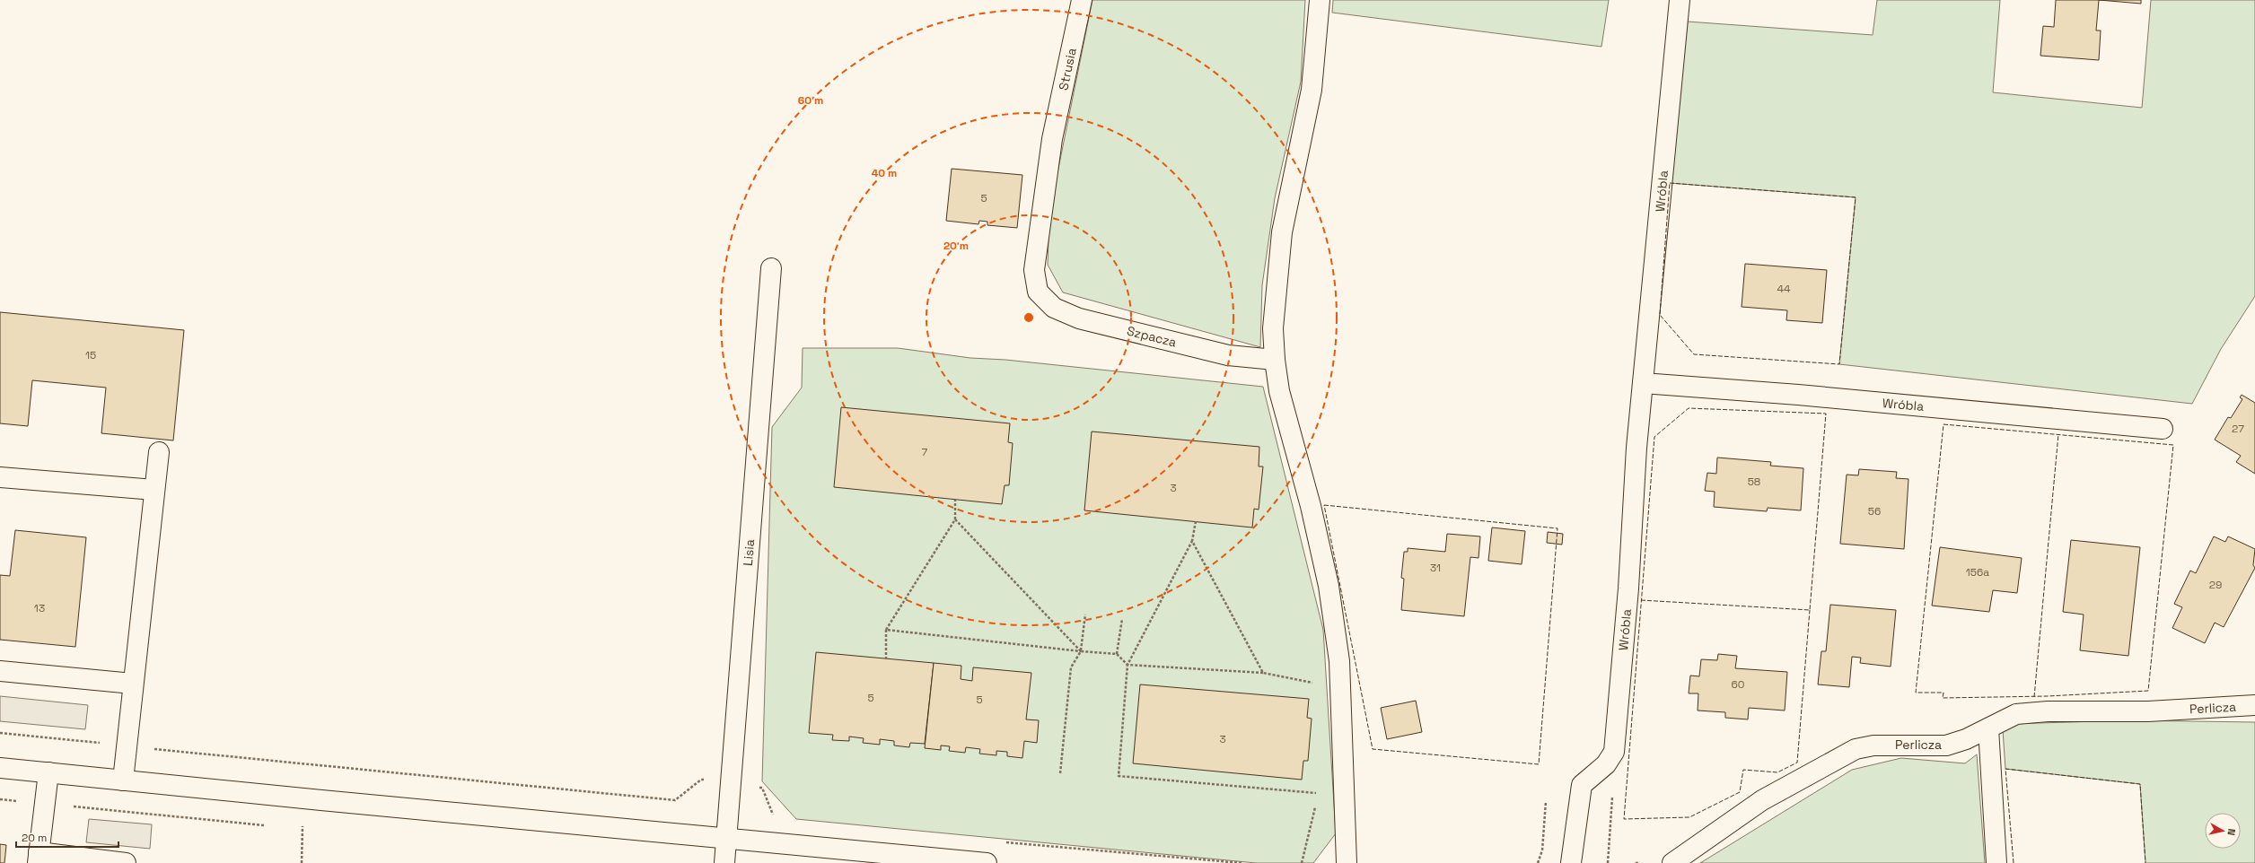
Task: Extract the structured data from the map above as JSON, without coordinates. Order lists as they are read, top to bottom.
{
  "streets": {
    "street": [
      "Strusia",
      "Wróbla",
      "Szpacza",
      "Lisia",
      "Perlicza"
    ]
  },
  "crossings": [
    ["Strusia", "Szpacza"]
  ],
  "house_numbers": [
    "5",
    "44",
    "15",
    "27",
    "7",
    "58",
    "3",
    "56",
    "31",
    "156a",
    "29",
    "13",
    "60",
    "5",
    "5",
    "3"
  ],
  "scale_bar": "20 m",
  "north": "right",
  "rings": ["60 m", "40 m", "20 m"]
}
